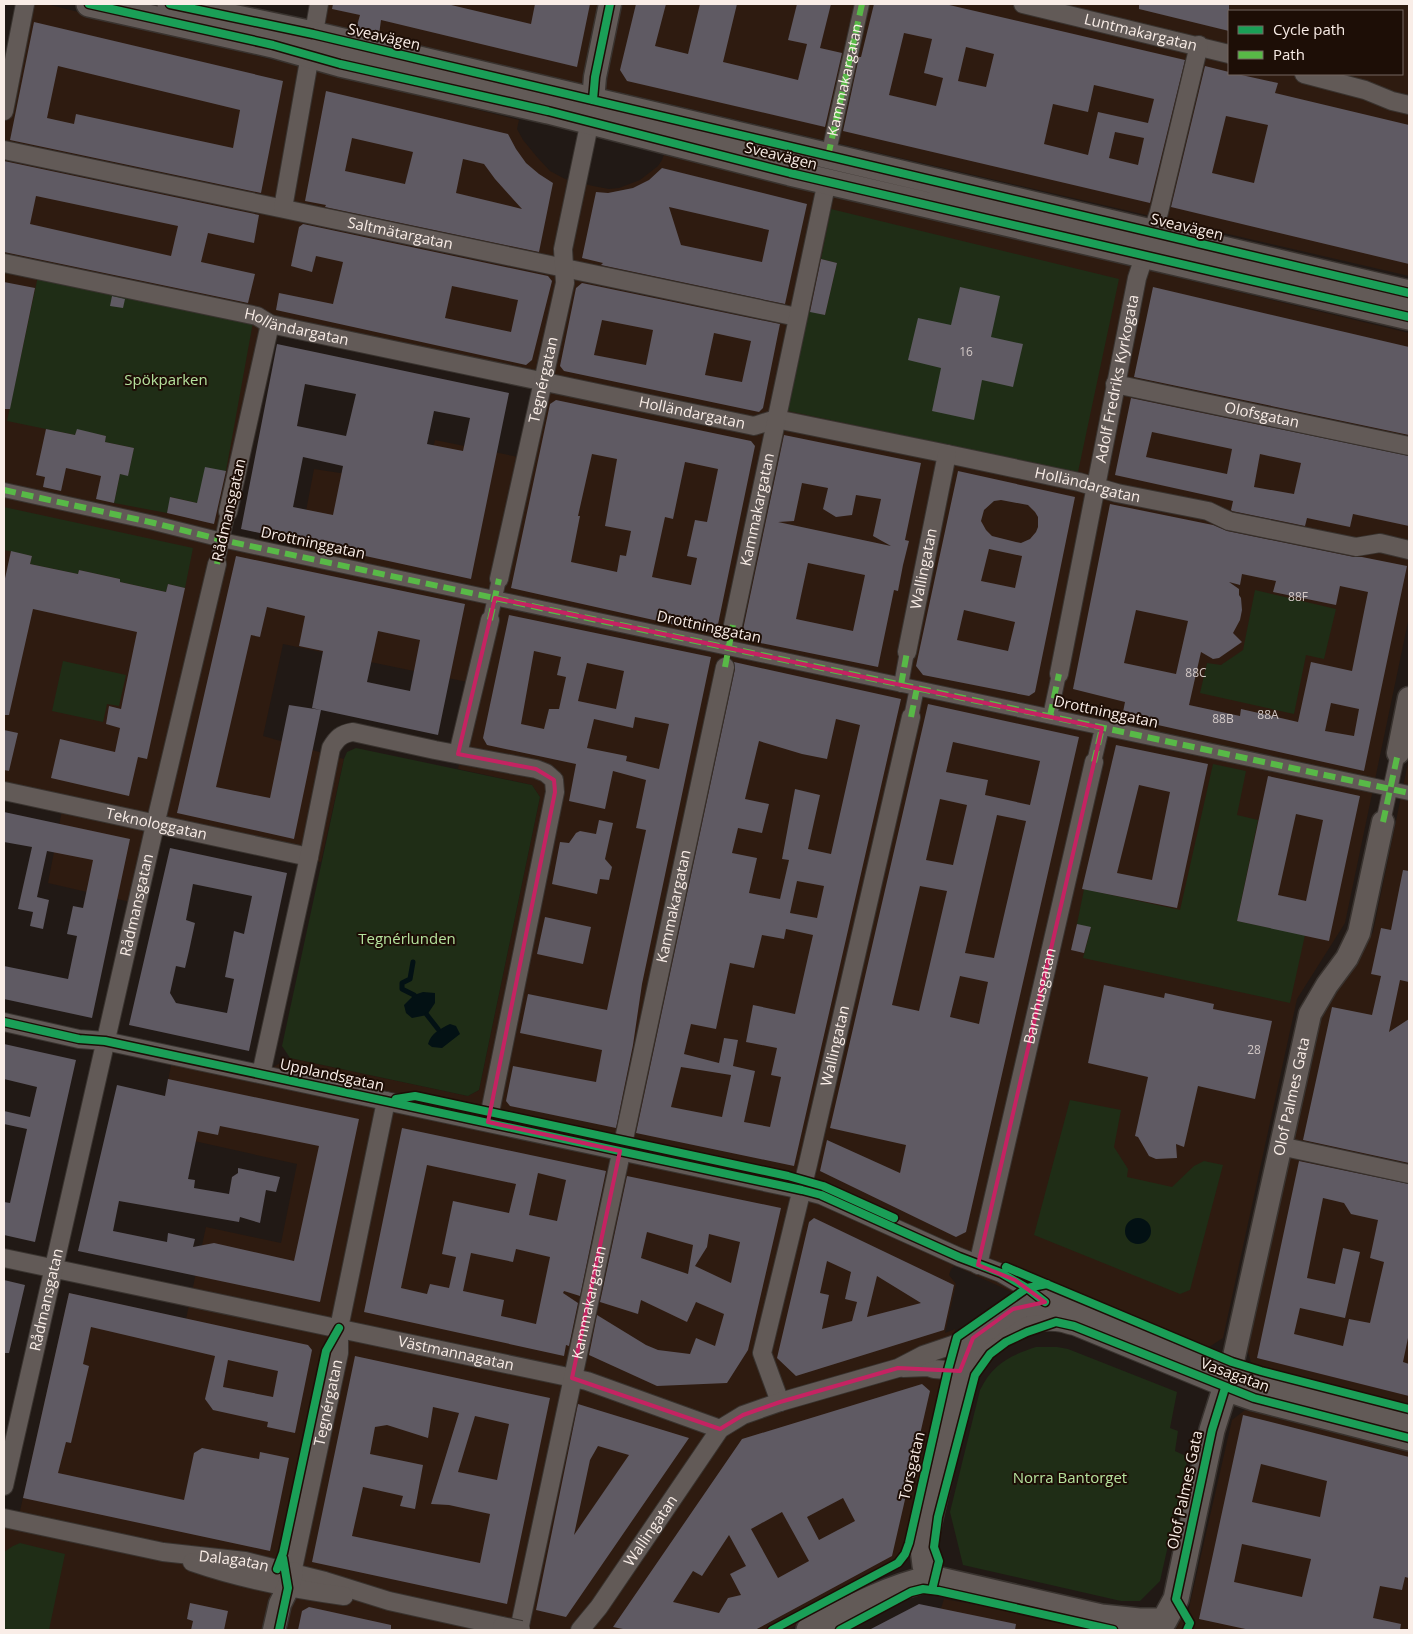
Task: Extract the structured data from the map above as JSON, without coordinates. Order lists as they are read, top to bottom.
{
  "streets": {
    "main road": ["Sveavägen", "Olof Palmes Gata", "Vasagatan"],
    "street": [
      "Luntmakargatan",
      "Kammakargatan",
      "Saltmätargatan",
      "Holländargatan",
      "Adolf Fredriks Kyrkogata",
      "Tegnérgatan",
      "Olofsgatan",
      "Rådmansgatan",
      "Drottninggatan",
      "Wallingatan",
      "Teknologgatan",
      "Barnhusgatan",
      "Upplandsgatan",
      "Västmannagatan",
      "Dalagatan"
    ],
    "cycle path": ["Torsgatan"]
  },
  "crossings": [
    ["Luntmakargatan", "Adolf Fredriks Kyrkogata"],
    ["Sveavägen", "Kammakargatan"],
    ["Sveavägen", "Adolf Fredriks Kyrkogata"],
    ["Sveavägen", "Tegnérgatan"],
    ["Kammakargatan", "Saltmätargatan"],
    ["Kammakargatan", "Holländargatan"],
    ["Kammakargatan", "Drottninggatan"],
    ["Kammakargatan", "Upplandsgatan"],
    ["Kammakargatan", "Västmannagatan"],
    ["Kammakargatan", "Dalagatan"],
    ["Saltmätargatan", "Tegnérgatan"],
    ["Holländargatan", "Adolf Fredriks Kyrkogata"],
    ["Holländargatan", "Tegnérgatan"],
    ["Holländargatan", "Rådmansgatan"],
    ["Holländargatan", "Wallingatan"],
    ["Adolf Fredriks Kyrkogata", "Olofsgatan"],
    ["Adolf Fredriks Kyrkogata", "Drottninggatan"],
    ["Tegnérgatan", "Drottninggatan"],
    ["Tegnérgatan", "Upplandsgatan"],
    ["Tegnérgatan", "Västmannagatan"],
    ["Tegnérgatan", "Dalagatan"],
    ["Rådmansgatan", "Drottninggatan"],
    ["Rådmansgatan", "Teknologgatan"],
    ["Rådmansgatan", "Upplandsgatan"],
    ["Rådmansgatan", "Västmannagatan"],
    ["Drottninggatan", "Wallingatan"],
    ["Drottninggatan", "Barnhusgatan"],
    ["Drottninggatan", "Olof Palmes Gata"],
    ["Wallingatan", "Upplandsgatan"],
    ["Wallingatan", "Västmannagatan"],
    ["Barnhusgatan", "Upplandsgatan"],
    ["Upplandsgatan", "Vasagatan"],
    ["Olof Palmes Gata", "Vasagatan"]
  ],
  "parks": ["Spökparken", "Tegnérlunden", "Norra Bantorget"],
  "house_numbers": [
    "16",
    "88F",
    "88C",
    "88A",
    "88B",
    "28"
  ],
  "legend": ["Cycle path", "Path"]
}
